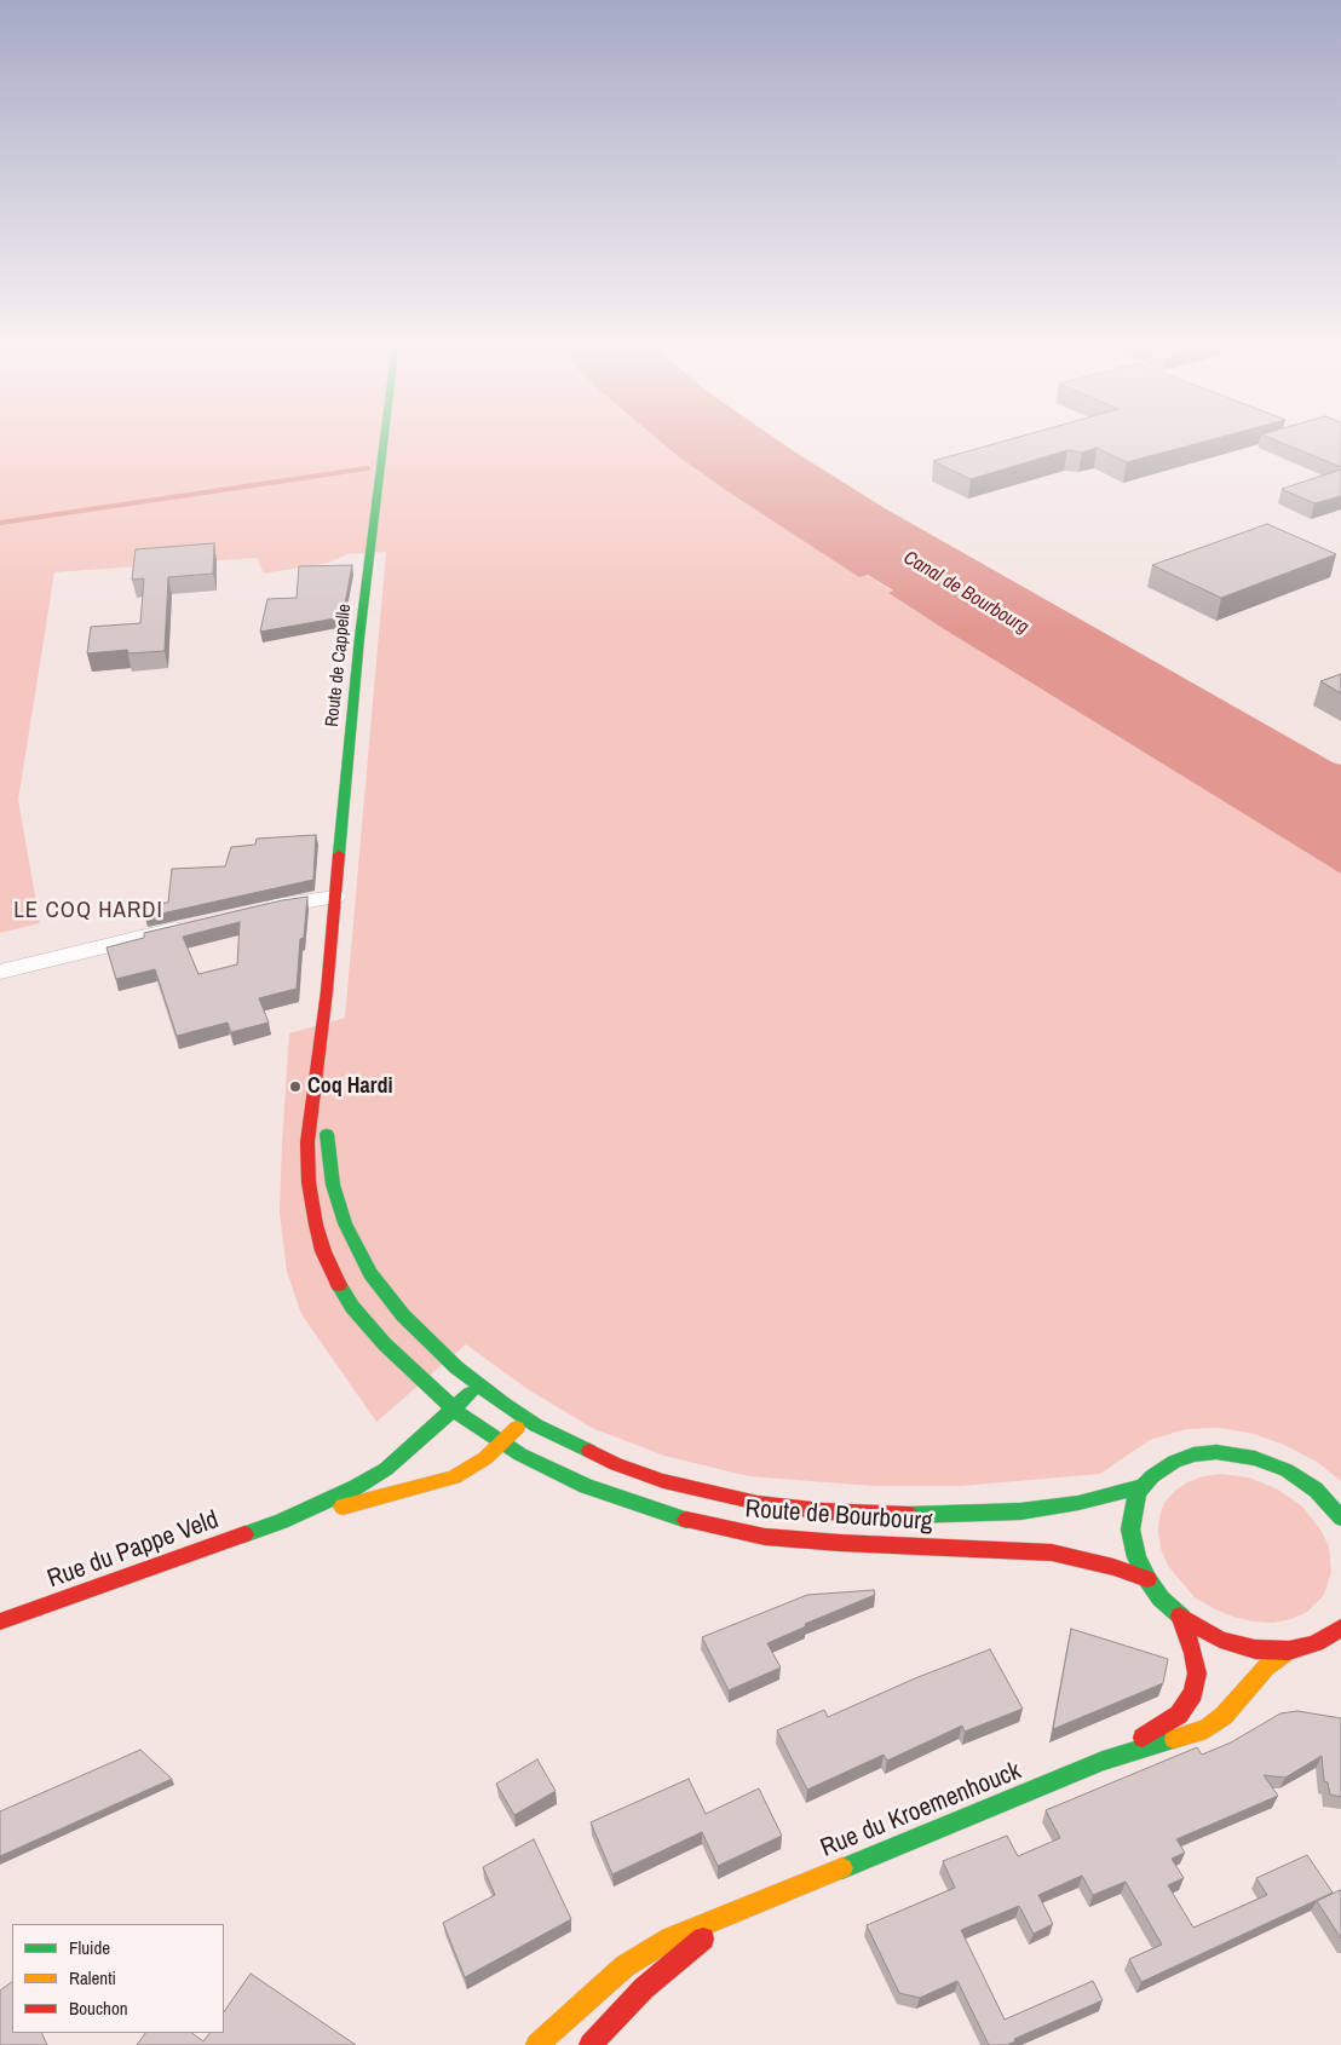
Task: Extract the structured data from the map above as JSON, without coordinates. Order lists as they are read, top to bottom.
{
  "streets": {
    "main road": [
      "Route de Cappelle",
      "Route de Bourbourg",
      "Rue du Pappe Veld",
      "Rue du Kroemenhouck"
    ]
  },
  "crossings": [
    ["Route de Cappelle", "Route de Bourbourg"],
    ["Route de Bourbourg", "Rue du Pappe Veld"]
  ],
  "districts": ["LE COQ HARDI"],
  "water": ["Canal de Bourbourg"],
  "places": ["Coq Hardi"],
  "legend": ["Fluide", "Ralenti", "Bouchon"]
}
